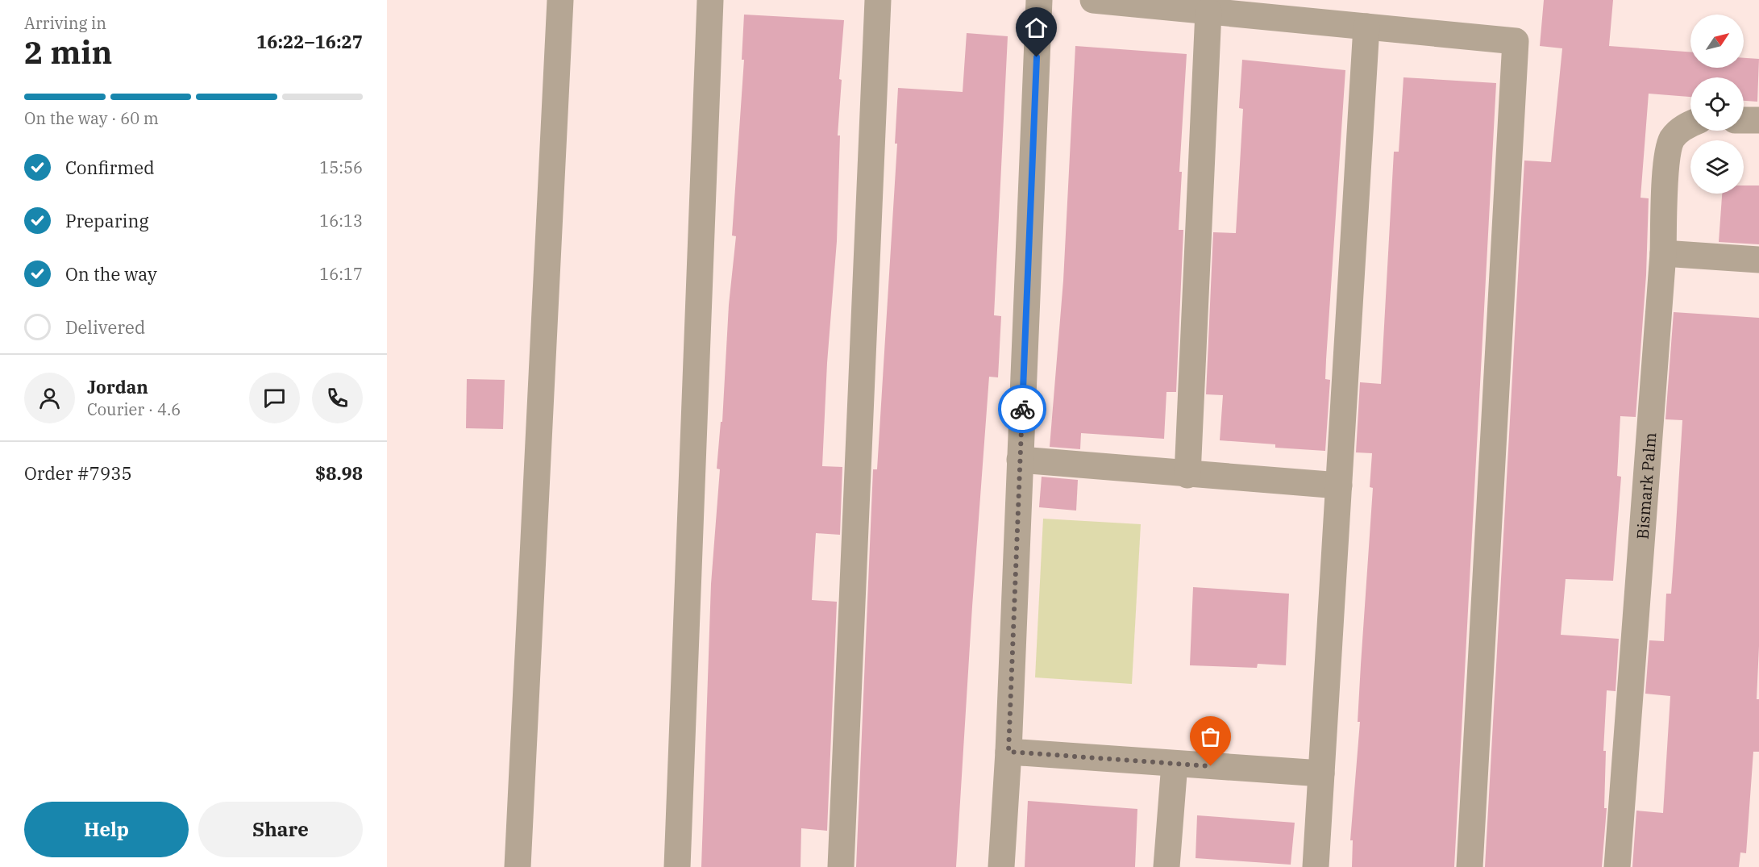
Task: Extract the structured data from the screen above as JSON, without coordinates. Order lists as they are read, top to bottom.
{
  "streets": {
    "street": ["Bismark Palm"]
  },
  "north": "top right",
  "page": {
    "heading": ["2 min", "Arriving in", "16:22–16:27"],
    "panel": [
      "Jordan",
      "Courier · 4.6",
      "Order #7935",
      "$8.98"
    ],
    "bar": "On the way · 60 m",
    "list": [
      ["Confirmed", "15:56"],
      ["Preparing", "16:13"],
      ["On the way", "16:17"],
      "Delivered"
    ],
    "buttons": ["Help", "Share"]
  }
}
